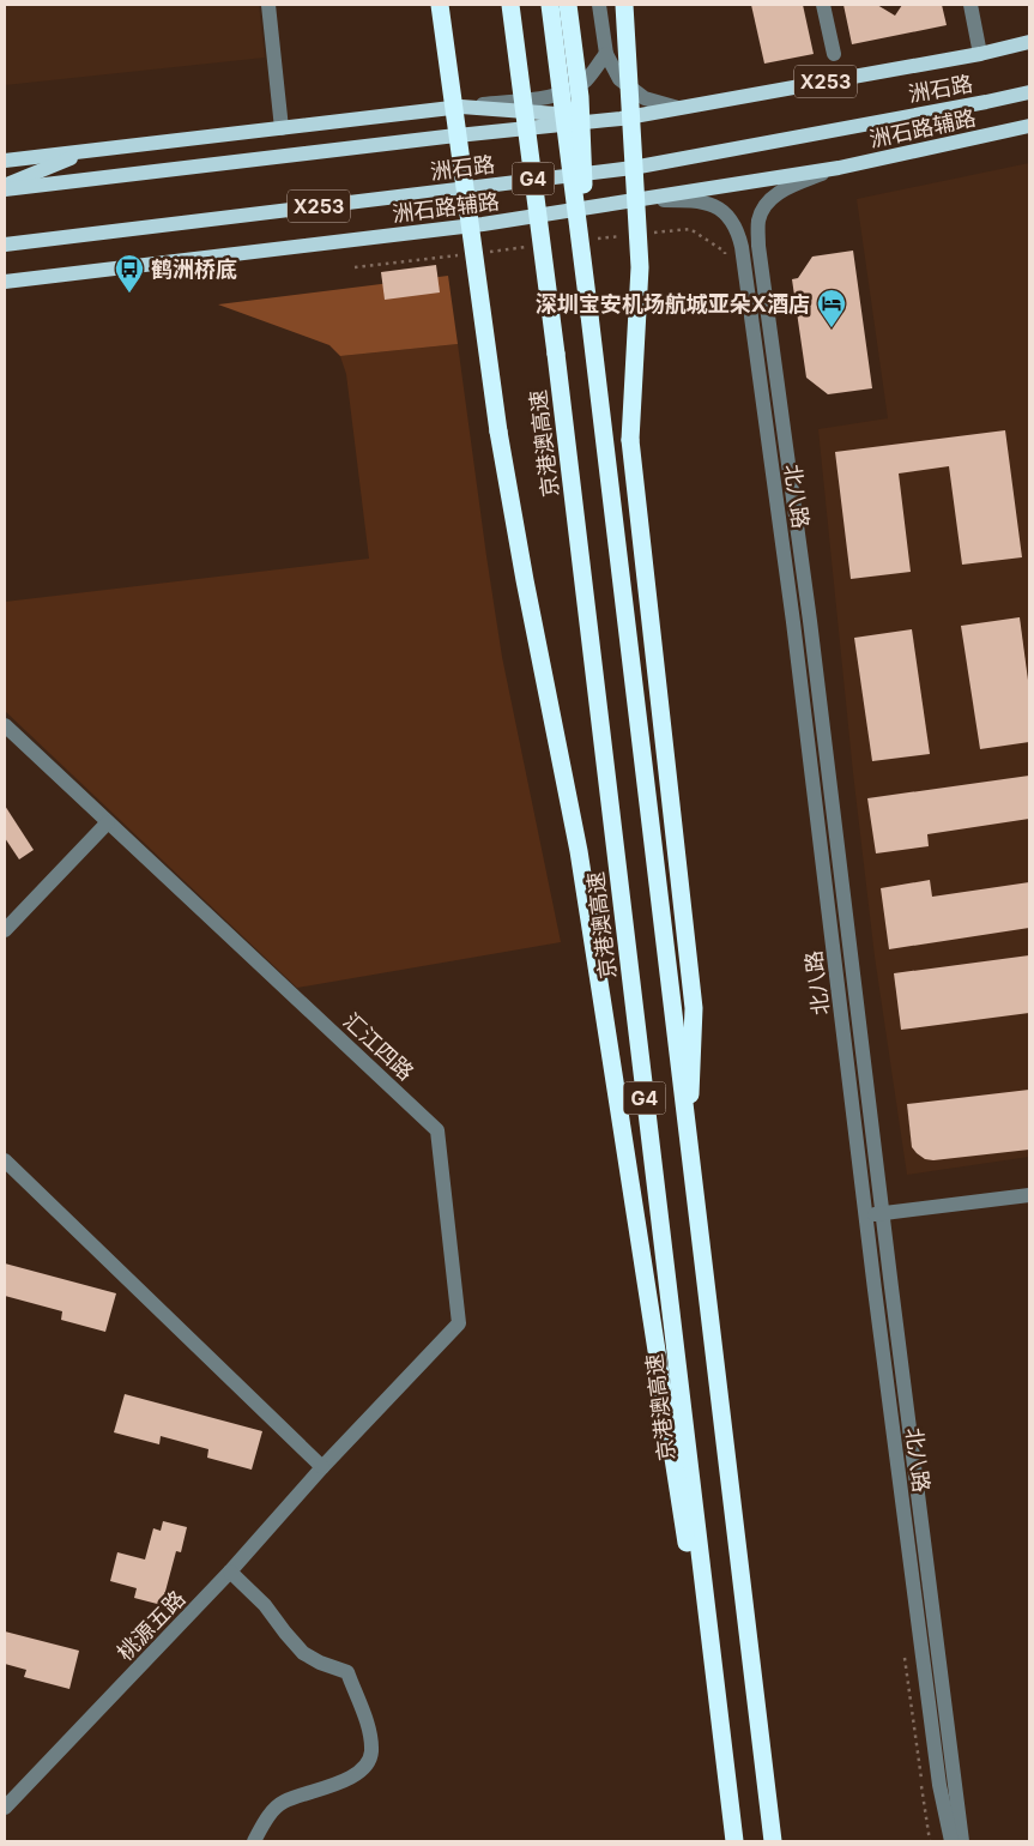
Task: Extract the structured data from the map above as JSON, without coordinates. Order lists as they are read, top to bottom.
{
  "streets": {
    "highway": ["G4", "京港澳高速"],
    "main road": ["X253", "洲石路", "洲石路辅路"],
    "street": ["北八路", "汇江四路", "桃源五路"]
  },
  "crossings": [
    ["洲石路辅路", "北八路"],
    ["汇江四路", "桃源五路"]
  ],
  "places": {
    "bus stop": ["鹤洲桥底"],
    "hotel": ["深圳宝安机场航城亚朵X酒店"]
  }
}
